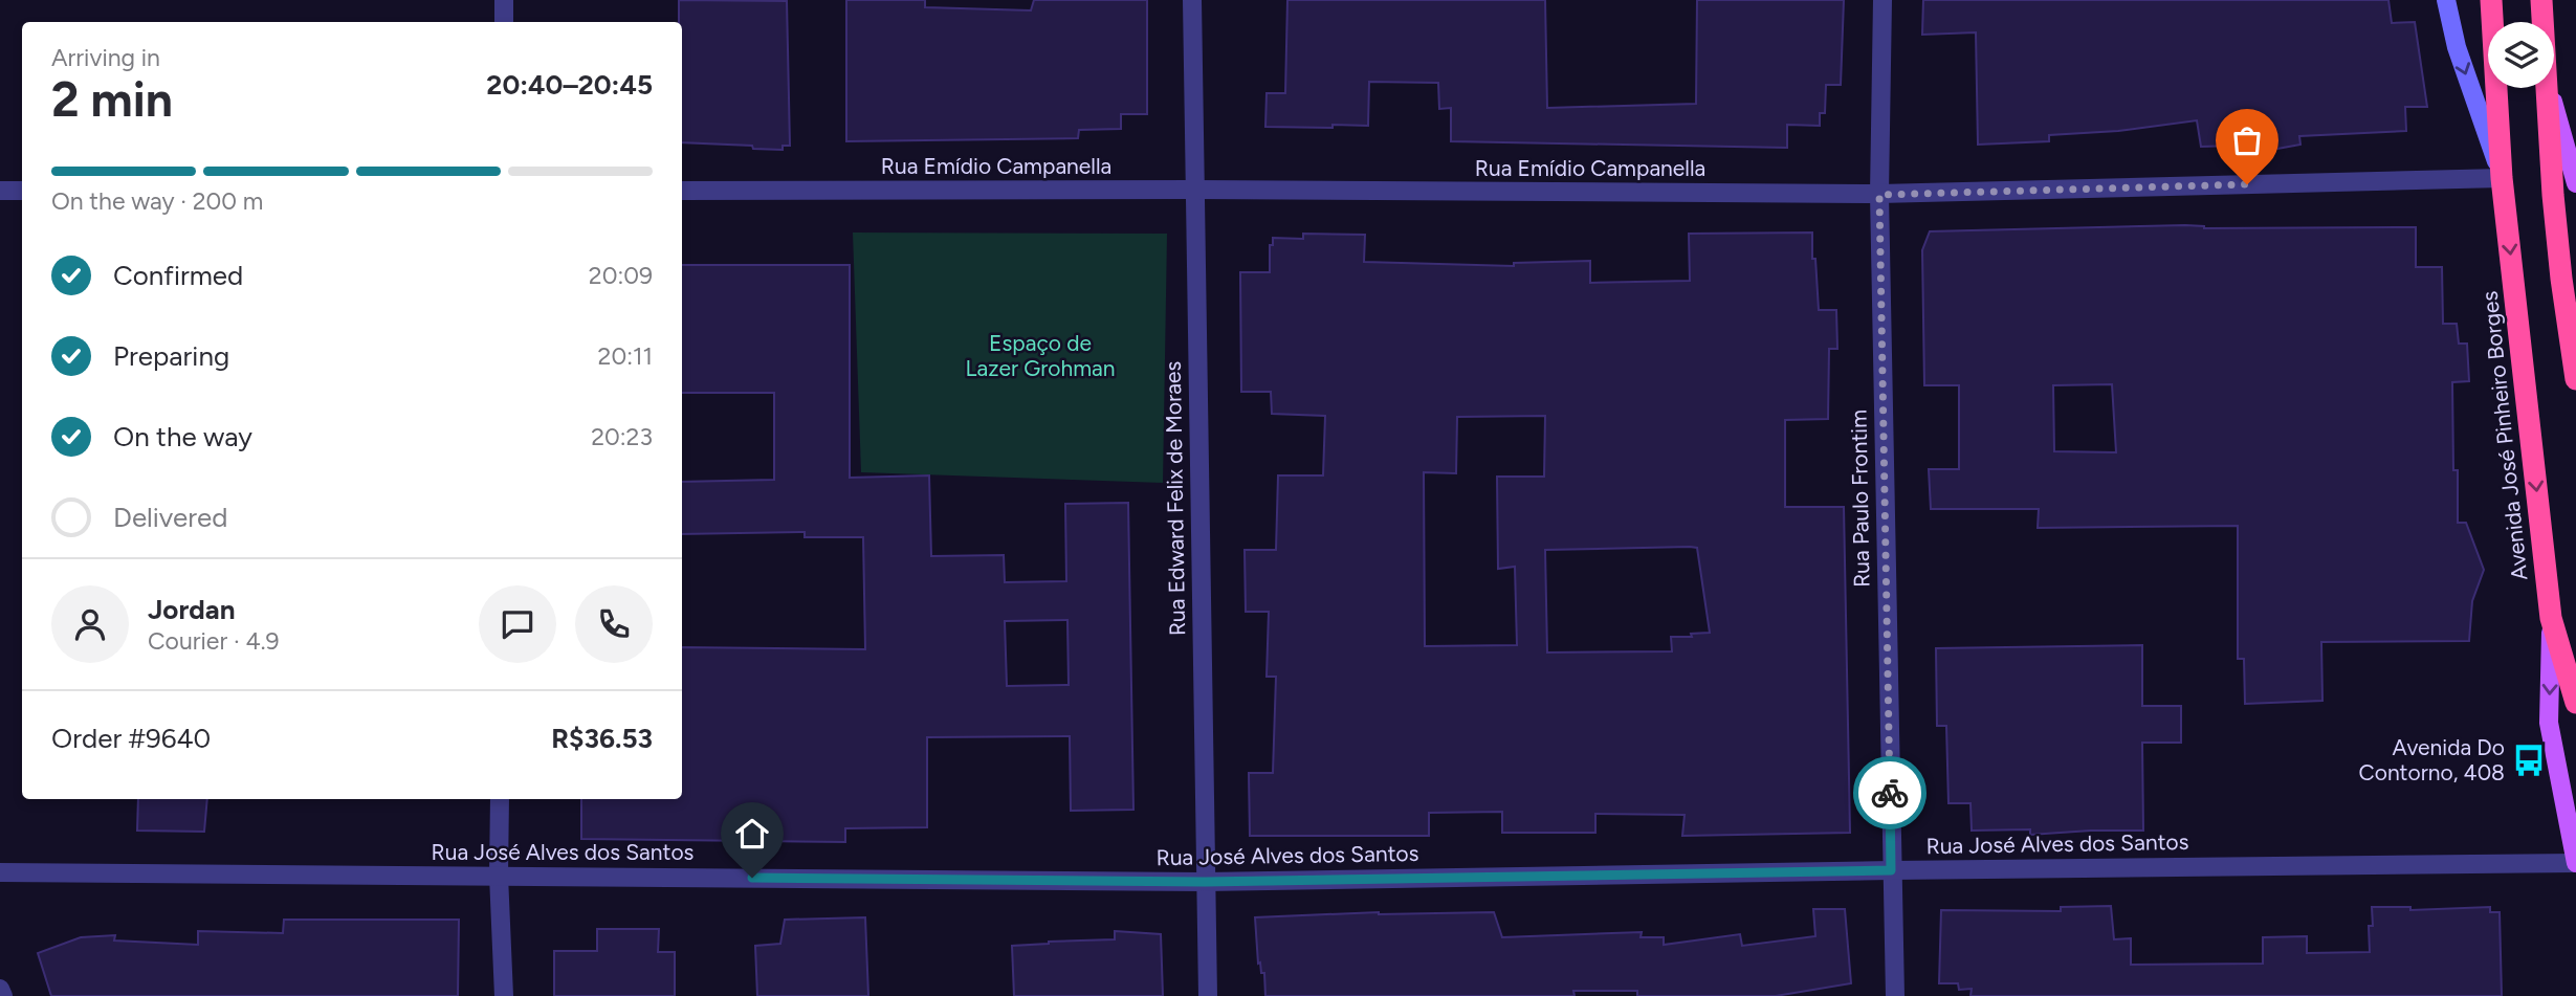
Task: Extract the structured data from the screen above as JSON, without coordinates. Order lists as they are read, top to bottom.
{
  "streets": {
    "highway": ["Avenida José Pinheiro Borges"],
    "street": [
      "Rua Emídio Campanella",
      "Rua Edward Felix de Moraes",
      "Rua Paulo Frontim",
      "Rua José Alves dos Santos"
    ]
  },
  "crossings": [
    ["Rua Emídio Campanella", "Avenida José Pinheiro Borges"],
    ["Rua Emídio Campanella", "Rua Edward Felix de Moraes"],
    ["Rua Emídio Campanella", "Rua Paulo Frontim"],
    ["Avenida José Pinheiro Borges", "Rua José Alves dos Santos"],
    ["Rua Edward Felix de Moraes", "Rua José Alves dos Santos"],
    ["Rua Paulo Frontim", "Rua José Alves dos Santos"]
  ],
  "parks": ["Espaço de Lazer Grohman"],
  "places": {
    "bus stop": ["Avenida Do Contorno, 408"]
  },
  "page": {
    "heading": ["2 min", "Arriving in", "20:40–20:45"],
    "panel": [
      "Jordan",
      "Courier · 4.9",
      "Order #9640",
      "R$36.53"
    ],
    "bar": "On the way · 200 m",
    "list": [
      ["Confirmed", "20:09"],
      ["Preparing", "20:11"],
      ["On the way", "20:23"],
      "Delivered"
    ]
  }
}
